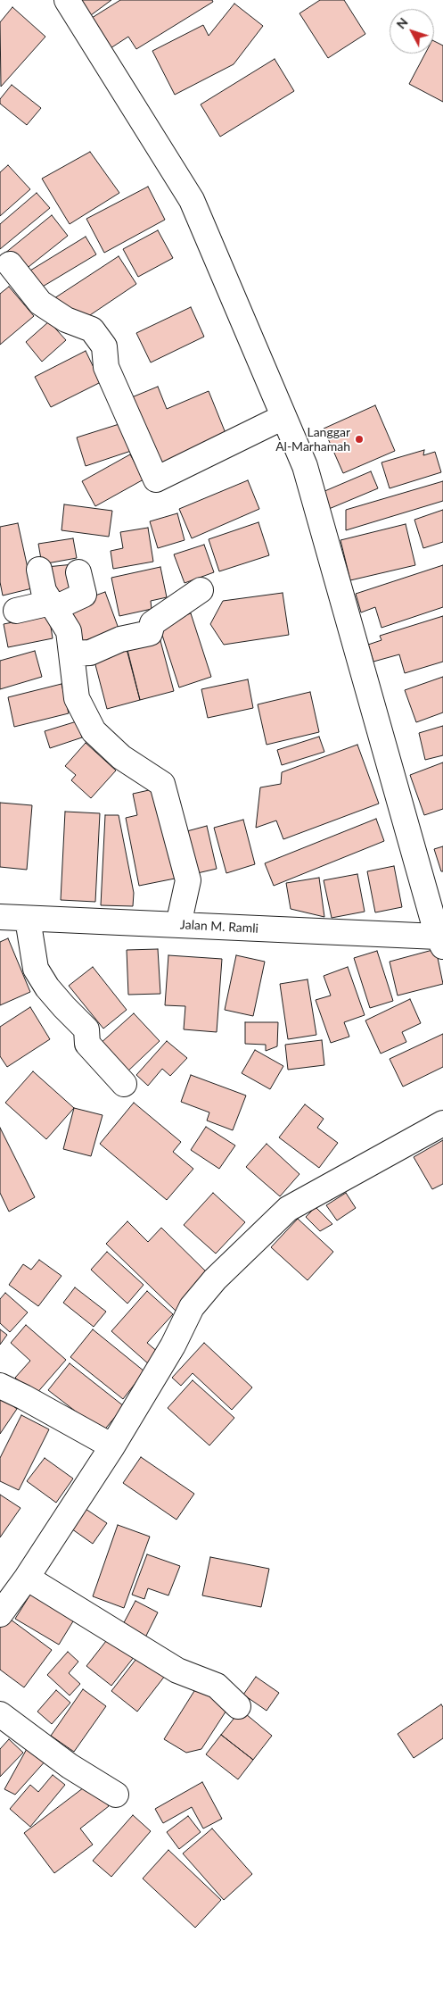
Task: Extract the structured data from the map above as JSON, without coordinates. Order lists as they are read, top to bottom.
{
  "streets": {
    "street": ["Jalan M. Ramli"]
  },
  "places": ["Langgar Al-Marhamah"],
  "north": "top left"
}
